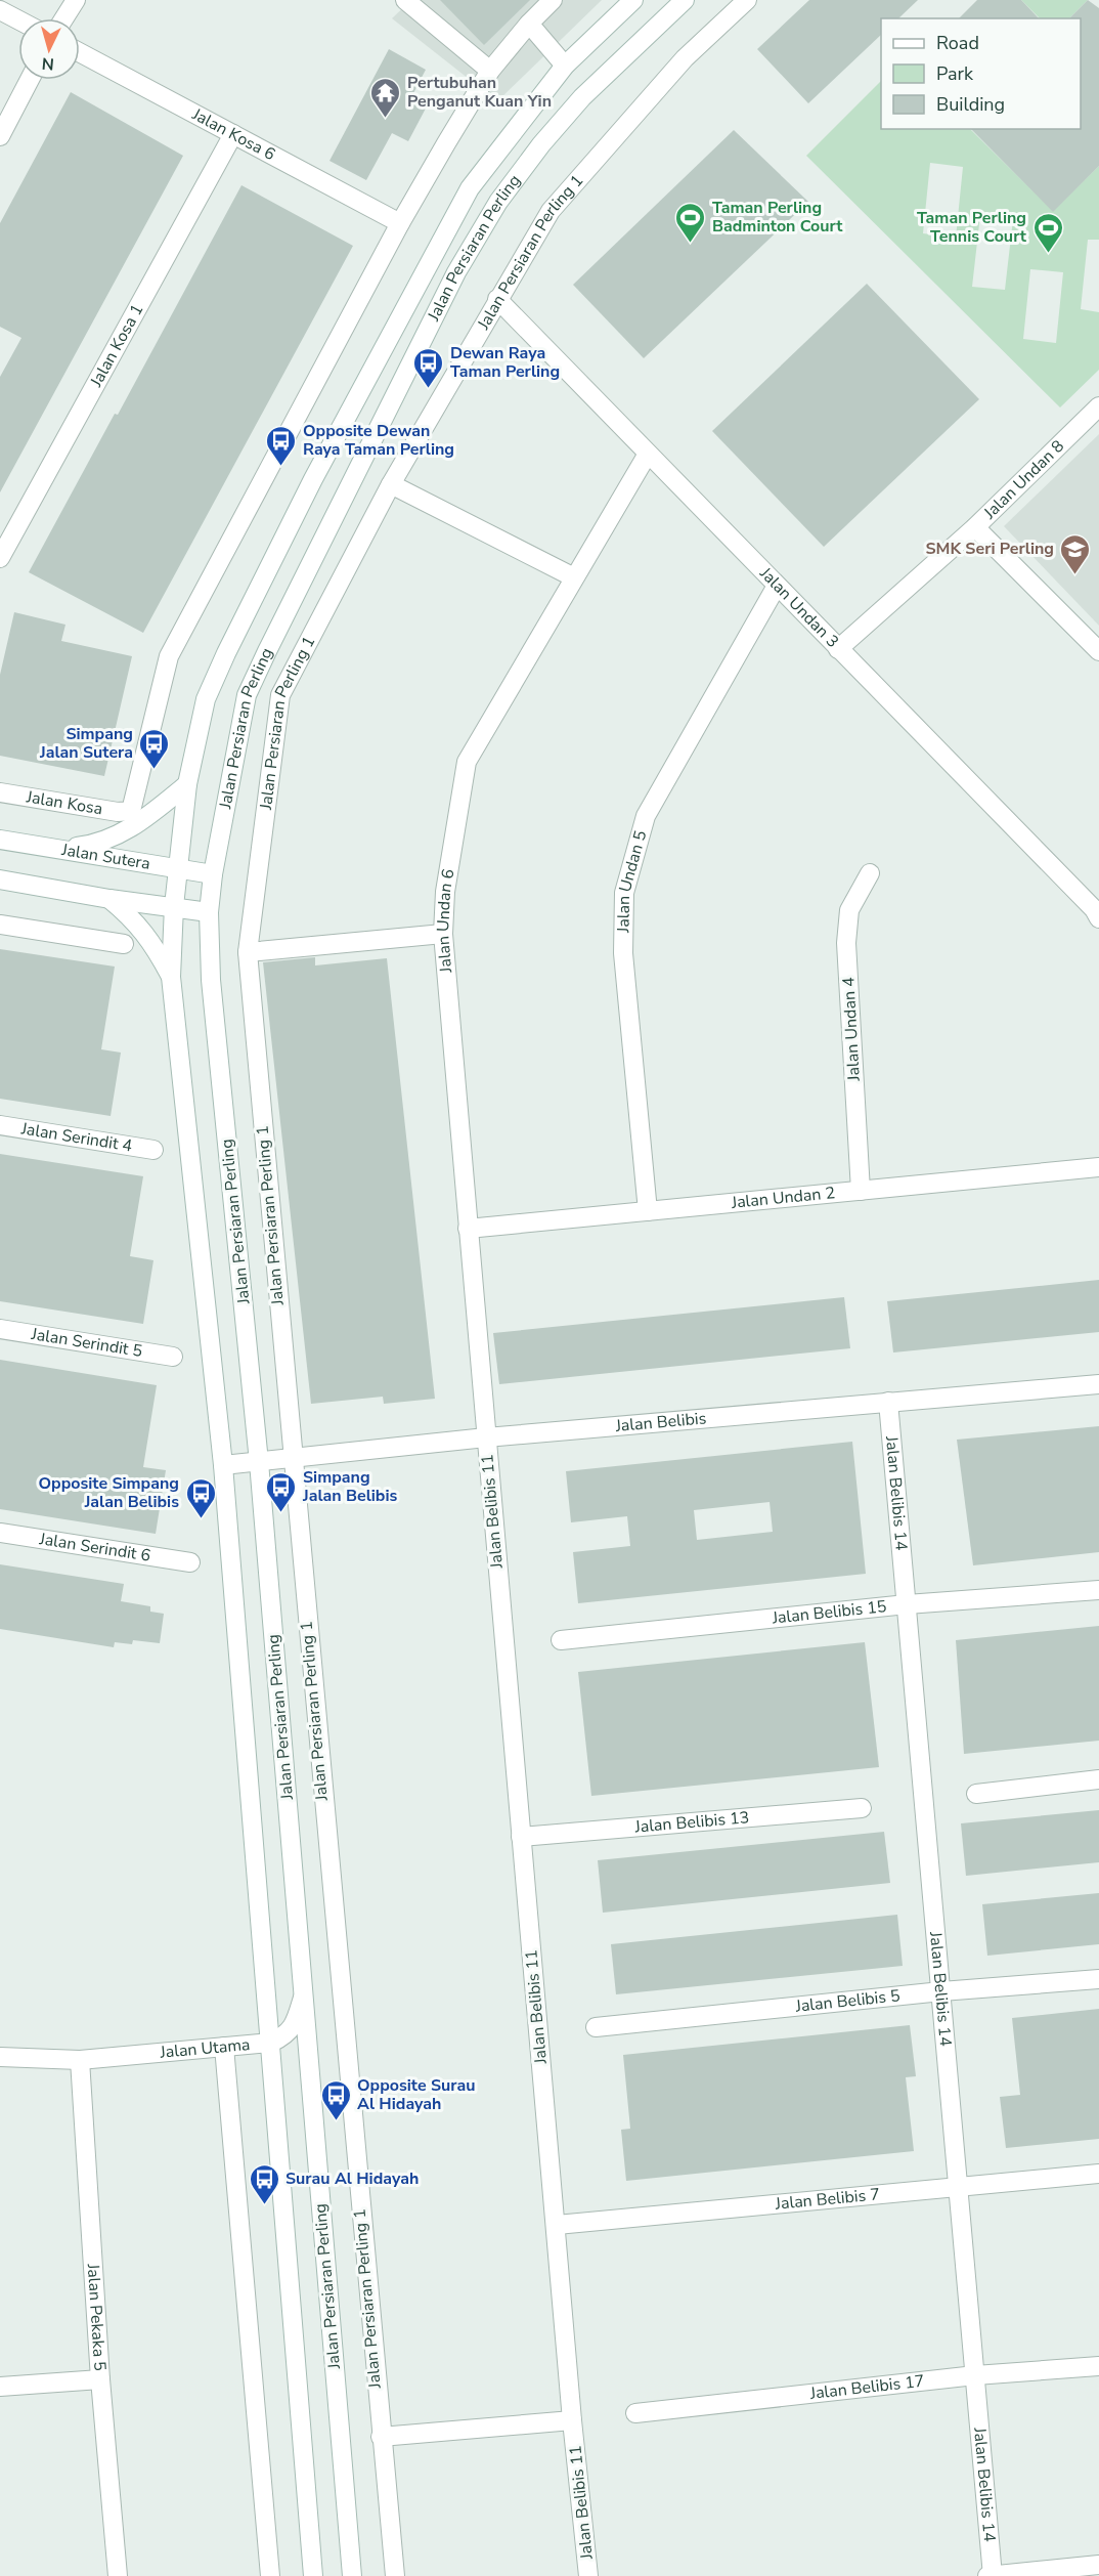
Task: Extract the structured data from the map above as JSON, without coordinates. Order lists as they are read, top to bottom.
{
  "streets": {
    "street": [
      "Jalan Kosa 6",
      "Jalan Persiaran Perling",
      "Jalan Persiaran Perling 1",
      "Jalan Kosa 1",
      "Jalan Undan 8",
      "Jalan Undan 3",
      "Jalan Kosa",
      "Jalan Sutera",
      "Jalan Undan 5",
      "Jalan Undan 6",
      "Jalan Undan 4",
      "Jalan Serindit 4",
      "Jalan Undan 2",
      "Jalan Serindit 5",
      "Jalan Belibis",
      "Jalan Belibis 14",
      "Jalan Belibis 11",
      "Jalan Serindit 6",
      "Jalan Belibis 15",
      "Jalan Belibis 13",
      "Jalan Belibis 5",
      "Jalan Utama",
      "Jalan Belibis 7",
      "Jalan Pekaka 5",
      "Jalan Belibis 17"
    ]
  },
  "crossings": [
    ["Jalan Kosa 6", "Jalan Kosa 1"],
    ["Jalan Kosa 6", "Jalan Kosa"],
    ["Jalan Persiaran Perling", "Jalan Sutera"],
    ["Jalan Persiaran Perling", "Jalan Belibis"],
    ["Jalan Persiaran Perling", "Jalan Utama"],
    ["Jalan Persiaran Perling 1", "Jalan Undan 3"],
    ["Jalan Persiaran Perling 1", "Jalan Belibis"],
    ["Jalan Undan 8", "Jalan Undan 3"],
    ["Jalan Undan 3", "Jalan Undan 5"],
    ["Jalan Undan 3", "Jalan Undan 6"],
    ["Jalan Undan 5", "Jalan Undan 2"],
    ["Jalan Undan 6", "Jalan Undan 2"],
    ["Jalan Undan 6", "Jalan Belibis"],
    ["Jalan Undan 6", "Jalan Belibis 11"],
    ["Jalan Undan 4", "Jalan Undan 2"],
    ["Jalan Belibis", "Jalan Belibis 14"],
    ["Jalan Belibis", "Jalan Belibis 11"],
    ["Jalan Belibis 14", "Jalan Belibis 15"],
    ["Jalan Belibis 14", "Jalan Belibis 5"],
    ["Jalan Belibis 14", "Jalan Belibis 7"],
    ["Jalan Belibis 14", "Jalan Belibis 17"],
    ["Jalan Belibis 11", "Jalan Belibis 13"],
    ["Jalan Belibis 11", "Jalan Belibis 7"],
    ["Jalan Utama", "Jalan Pekaka 5"]
  ],
  "places": {
    "temple": ["Pertubuhan Penganut Kuan Yin"],
    "sports": ["Taman Perling Badminton Court", "Taman Perling Tennis Court"],
    "bus stop": [
      "Dewan Raya Taman Perling",
      "Opposite Dewan Raya Taman Perling",
      "Simpang Jalan Sutera",
      "Simpang Jalan Belibis",
      "Opposite Simpang Jalan Belibis",
      "Opposite Surau Al Hidayah",
      "Surau Al Hidayah"
    ],
    "school or university": ["SMK Seri Perling"]
  },
  "legend": ["Road", "Park", "Building"],
  "north": "bottom"
}
